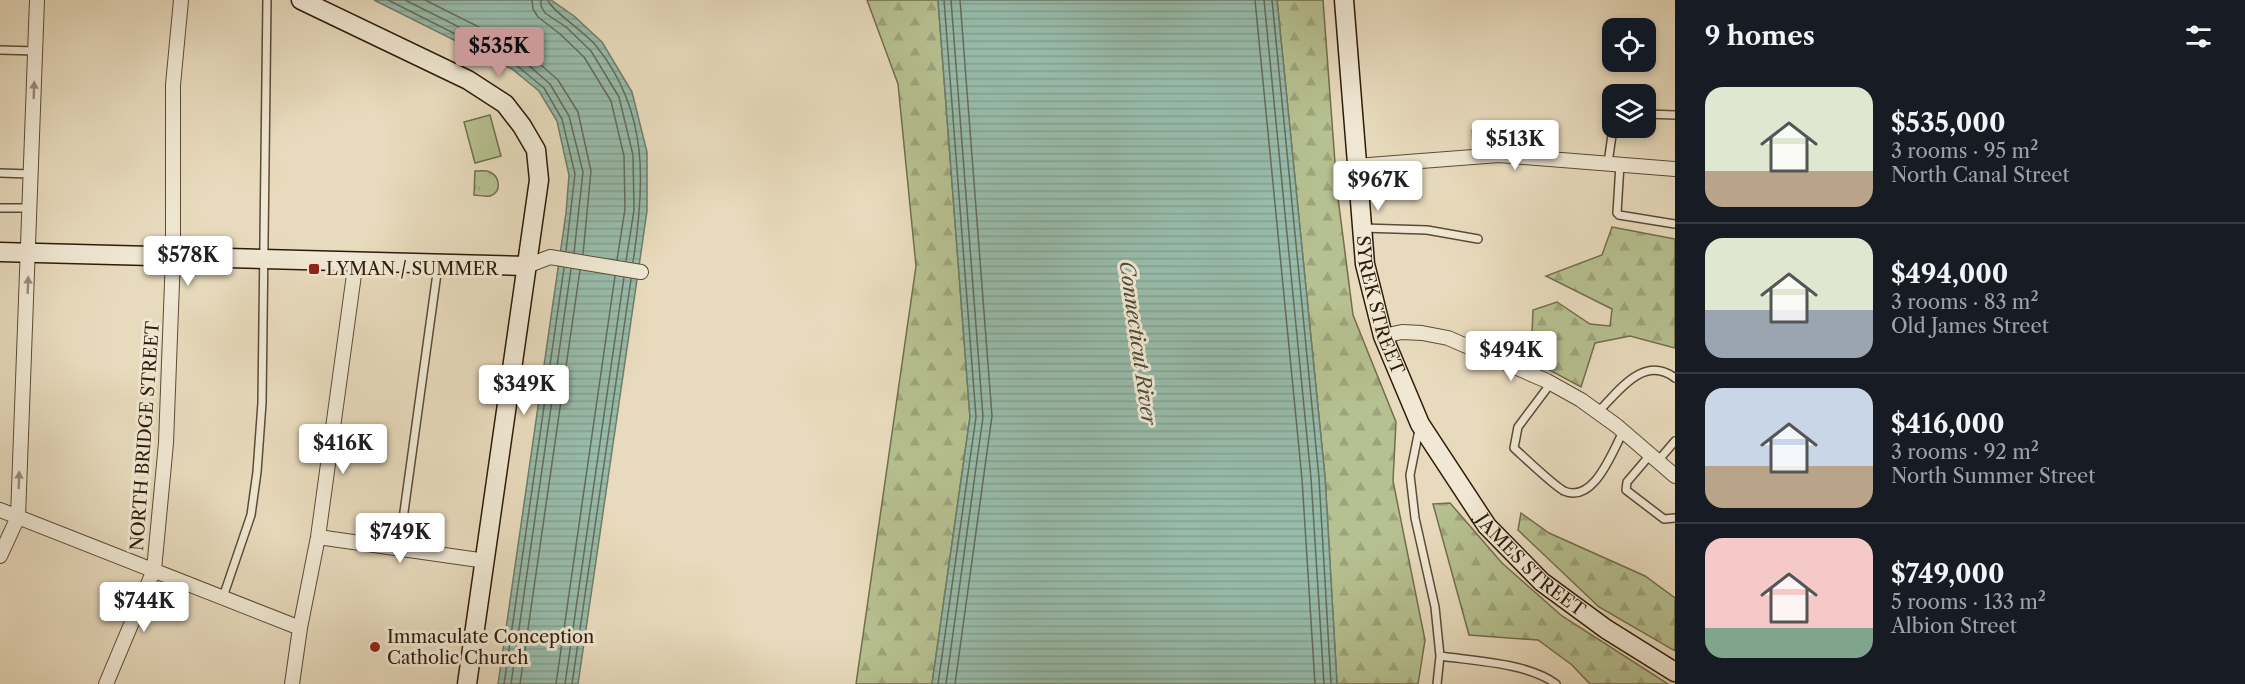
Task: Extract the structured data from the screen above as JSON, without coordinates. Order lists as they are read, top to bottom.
{
  "streets": {
    "street": ["SYREK STREET", "NORTH BRIDGE STREET", "JAMES STREET"]
  },
  "crossings": [
    ["SYREK STREET", "JAMES STREET"]
  ],
  "water": ["Connecticut River"],
  "places": {
    "transit": ["LYMAN / SUMMER"],
    "other": ["Immaculate Conception Catholic Church"]
  },
  "page": {
    "heading": "9 homes",
    "price": [
      "$535K",
      "$513K",
      "$967K",
      "$578K",
      "$494K",
      "$349K",
      "$416K",
      "$749K",
      "$744K"
    ],
    "list": [
      {
        "name": "$535,000",
        "note": "3 rooms · 95 m² · North Canal Street"
      },
      {
        "name": "$494,000",
        "note": "3 rooms · 83 m² · Old James Street"
      },
      {
        "name": "$416,000",
        "note": "3 rooms · 92 m² · North Summer Street"
      },
      {
        "name": "$749,000",
        "note": "5 rooms · 133 m² · Albion Street"
      }
    ]
  }
}
